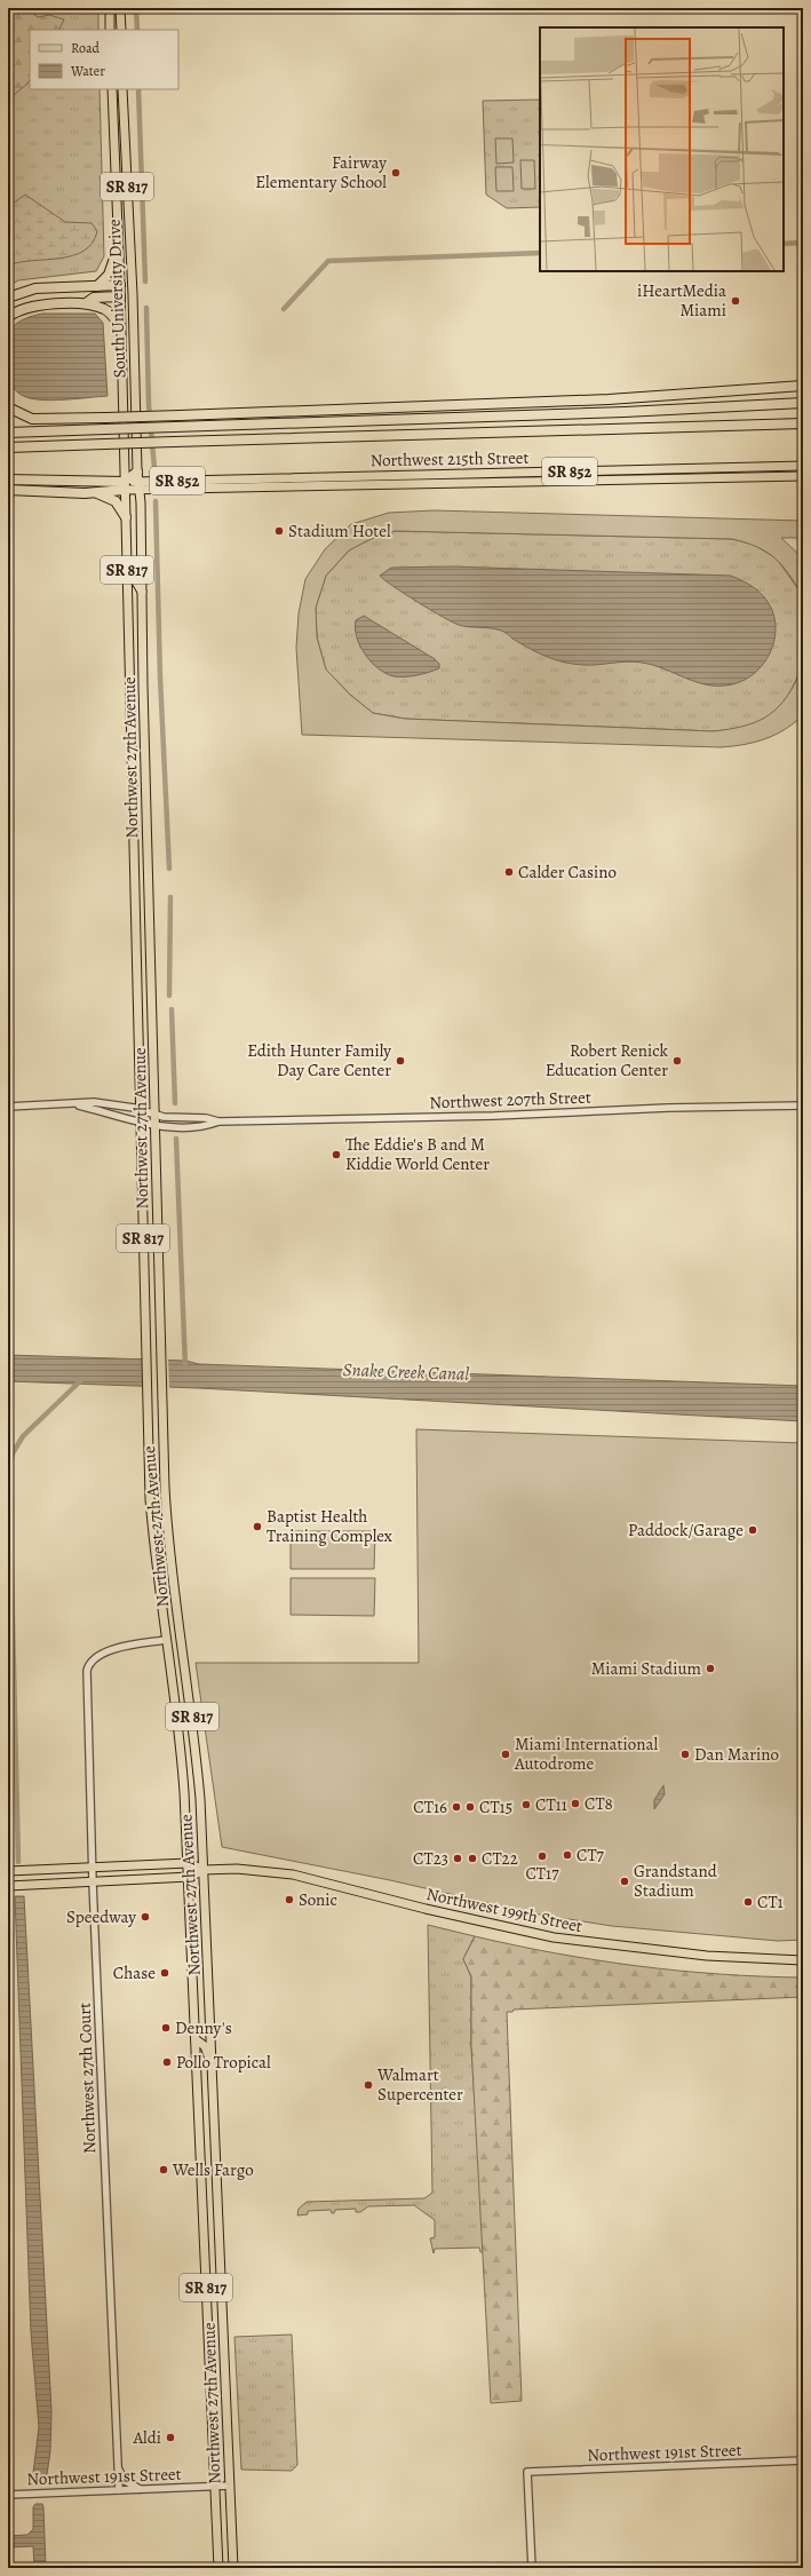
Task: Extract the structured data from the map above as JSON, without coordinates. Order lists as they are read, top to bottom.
{
  "streets": {
    "main road": [
      "SR 817",
      "South University Drive",
      "Northwest 215th Street",
      "SR 852",
      "Northwest 27th Avenue",
      "Northwest 199th Street"
    ],
    "street": ["Northwest 207th Street", "Northwest 27th Court", "Northwest 191st Street"]
  },
  "crossings": [
    ["South University Drive", "Northwest 215th Street"],
    ["South University Drive", "Northwest 27th Avenue"],
    ["Northwest 215th Street", "Northwest 27th Avenue"],
    ["Northwest 27th Avenue", "Northwest 207th Street"],
    ["Northwest 27th Avenue", "Northwest 199th Street"],
    ["Northwest 27th Avenue", "Northwest 27th Court"],
    ["Northwest 27th Avenue", "Northwest 191st Street"],
    ["Northwest 199th Street", "Northwest 27th Court"],
    ["Northwest 27th Court", "Northwest 191st Street"]
  ],
  "water": ["Snake Creek Canal"],
  "places": [
    "Fairway Elementary School",
    "iHeartMedia Miami",
    "Stadium Hotel",
    "Calder Casino",
    "Edith Hunter Family Day Care Center",
    "Robert Renick Education Center",
    "The Eddie's B and M Kiddie World Center",
    "Baptist Health Training Complex",
    "Paddock/Garage",
    "Miami Stadium",
    "Miami International Autodrome",
    "Dan Marino",
    "CT8",
    "CT11",
    "CT16",
    "CT15",
    "CT7",
    "CT17",
    "CT23",
    "CT22",
    "Grandstand Stadium",
    "Sonic",
    "CT1",
    "Speedway",
    "Chase",
    "Denny's",
    "Pollo Tropical",
    "Walmart Supercenter",
    "Wells Fargo",
    "Aldi"
  ],
  "legend": ["Road", "Water"]
}
